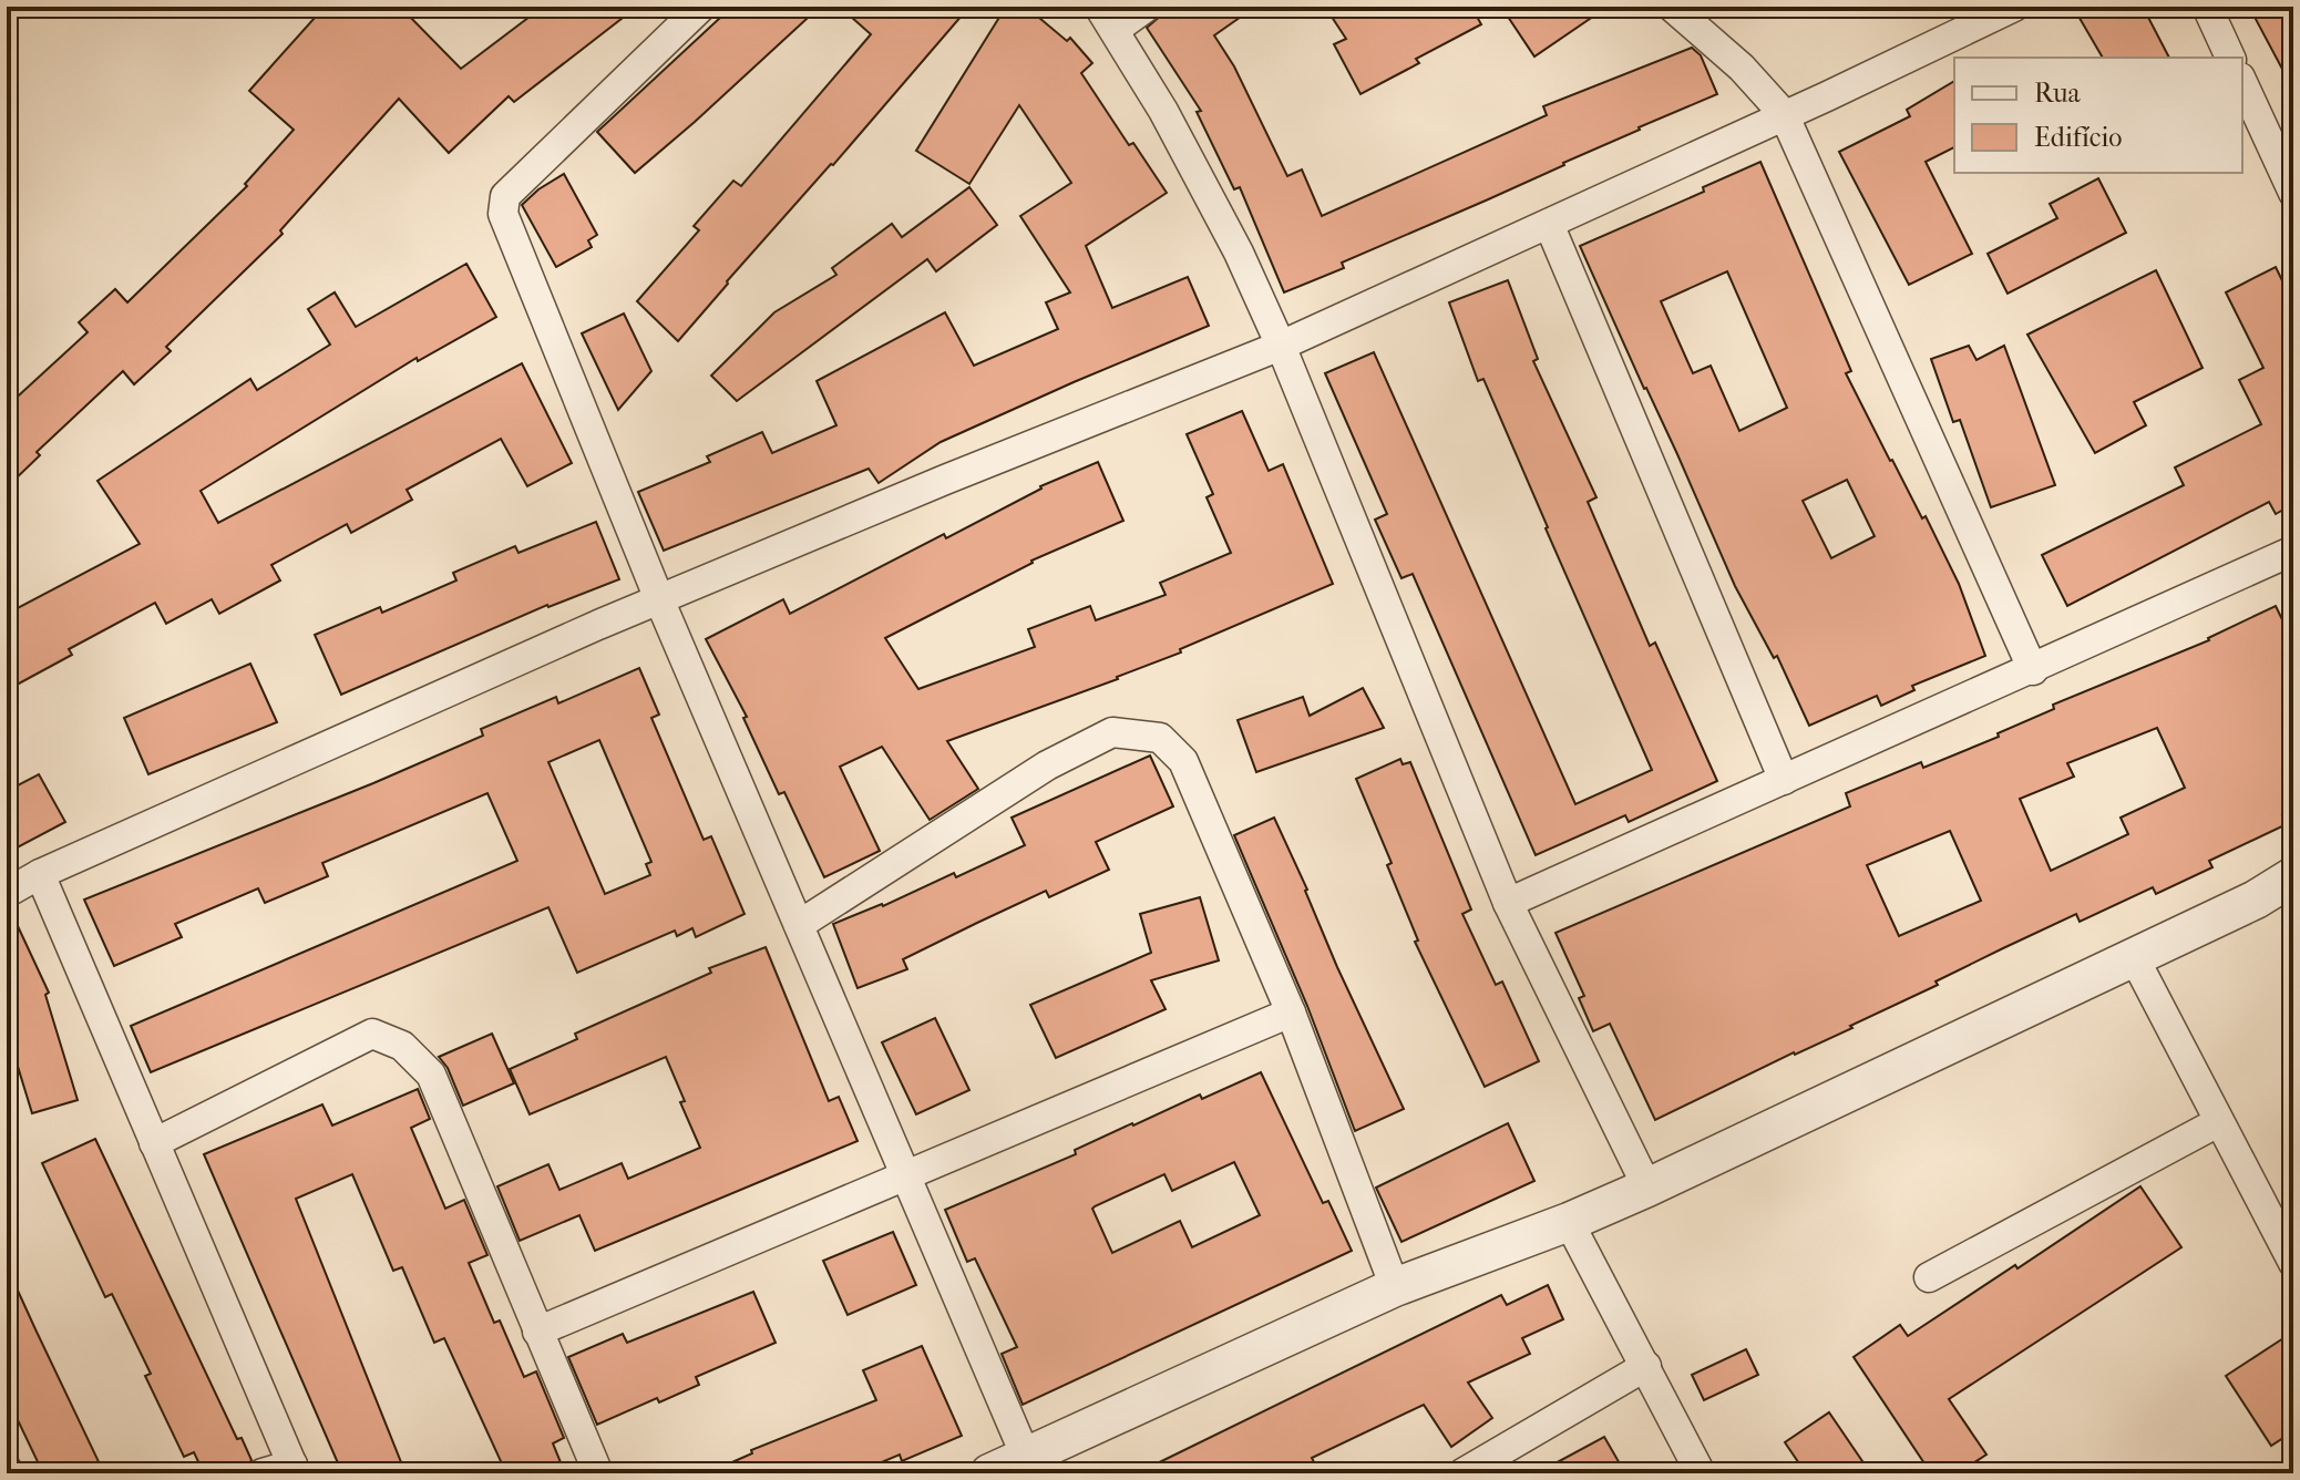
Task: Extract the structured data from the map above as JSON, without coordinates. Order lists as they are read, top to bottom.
{
  "legend": ["Rua", "Edifício"]
}
